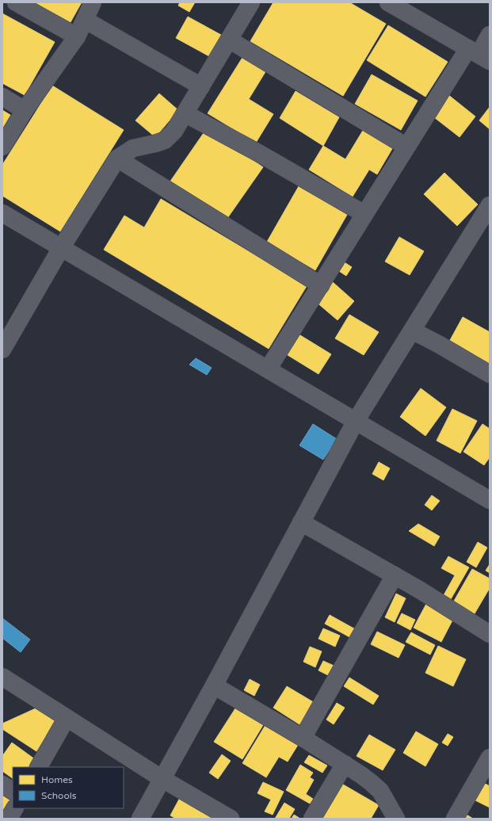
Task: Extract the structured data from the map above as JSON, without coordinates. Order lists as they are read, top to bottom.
{
  "legend": ["Homes", "Schools"]
}
